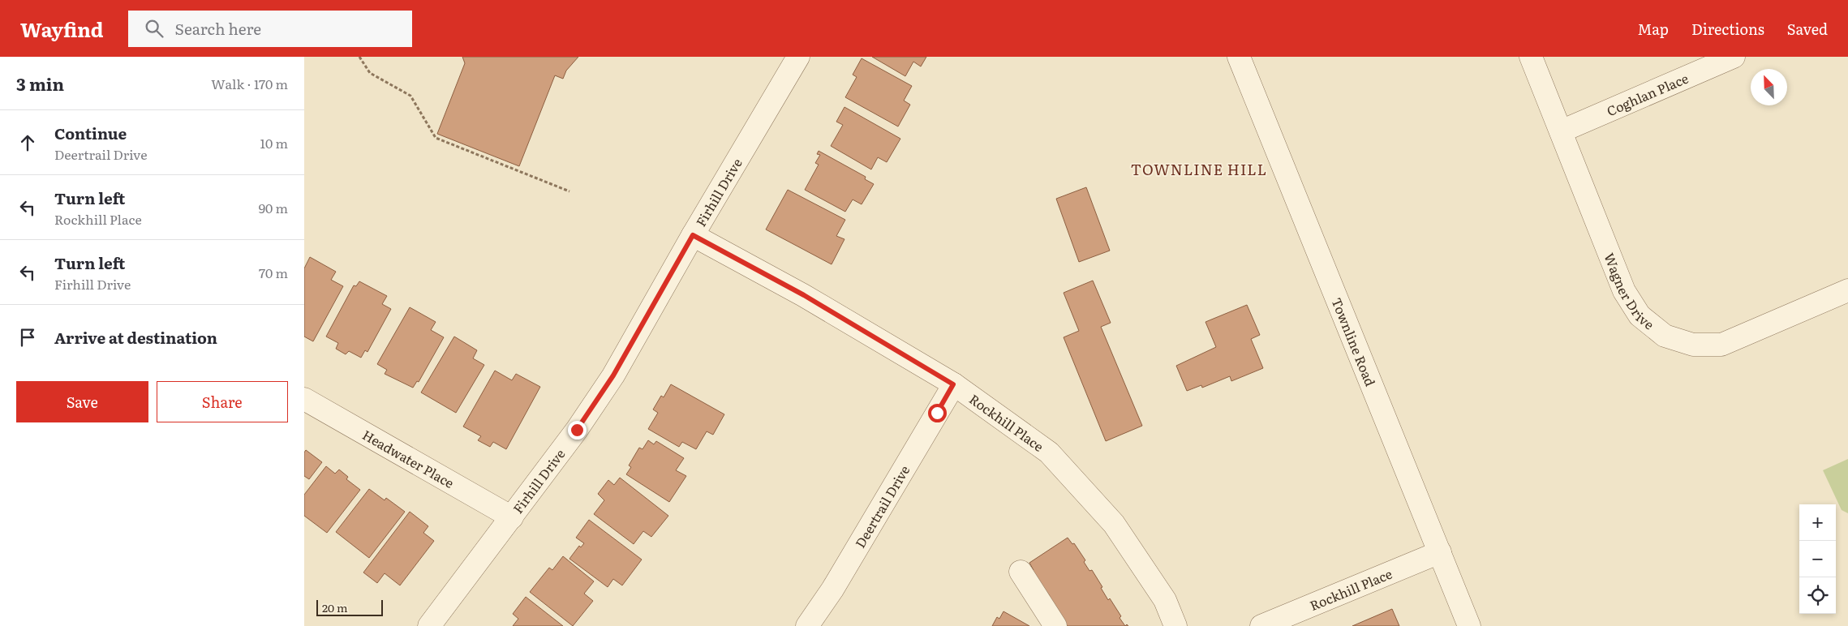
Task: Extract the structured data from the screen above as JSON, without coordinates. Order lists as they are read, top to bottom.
{
  "streets": {
    "street": [
      "Coghlan Place",
      "Firhill Drive",
      "Wagner Drive",
      "Townline Road",
      "Rockhill Place",
      "Headwater Place",
      "Deertrail Drive"
    ]
  },
  "crossings": [
    ["Coghlan Place", "Wagner Drive"],
    ["Firhill Drive", "Rockhill Place"],
    ["Firhill Drive", "Headwater Place"],
    ["Townline Road", "Rockhill Place"],
    ["Rockhill Place", "Deertrail Drive"]
  ],
  "districts": ["TOWNLINE HILL"],
  "scale_bar": "20 m",
  "north": "top left",
  "page": {
    "header": "Wayfind",
    "search": "Search here",
    "nav": ["Map", "Directions", "Saved"],
    "heading": ["3 min", "Walk · 170 m"],
    "list": [
      ["Continue", "Deertrail Drive", "10 m"],
      ["Turn left", "Rockhill Place", "90 m"],
      ["Turn left", "Firhill Drive", "70 m"],
      "Arrive at destination"
    ],
    "buttons": ["Save", "Share"],
    "map_buttons": ["+", "−"],
    "scale": "20 m"
  }
}
